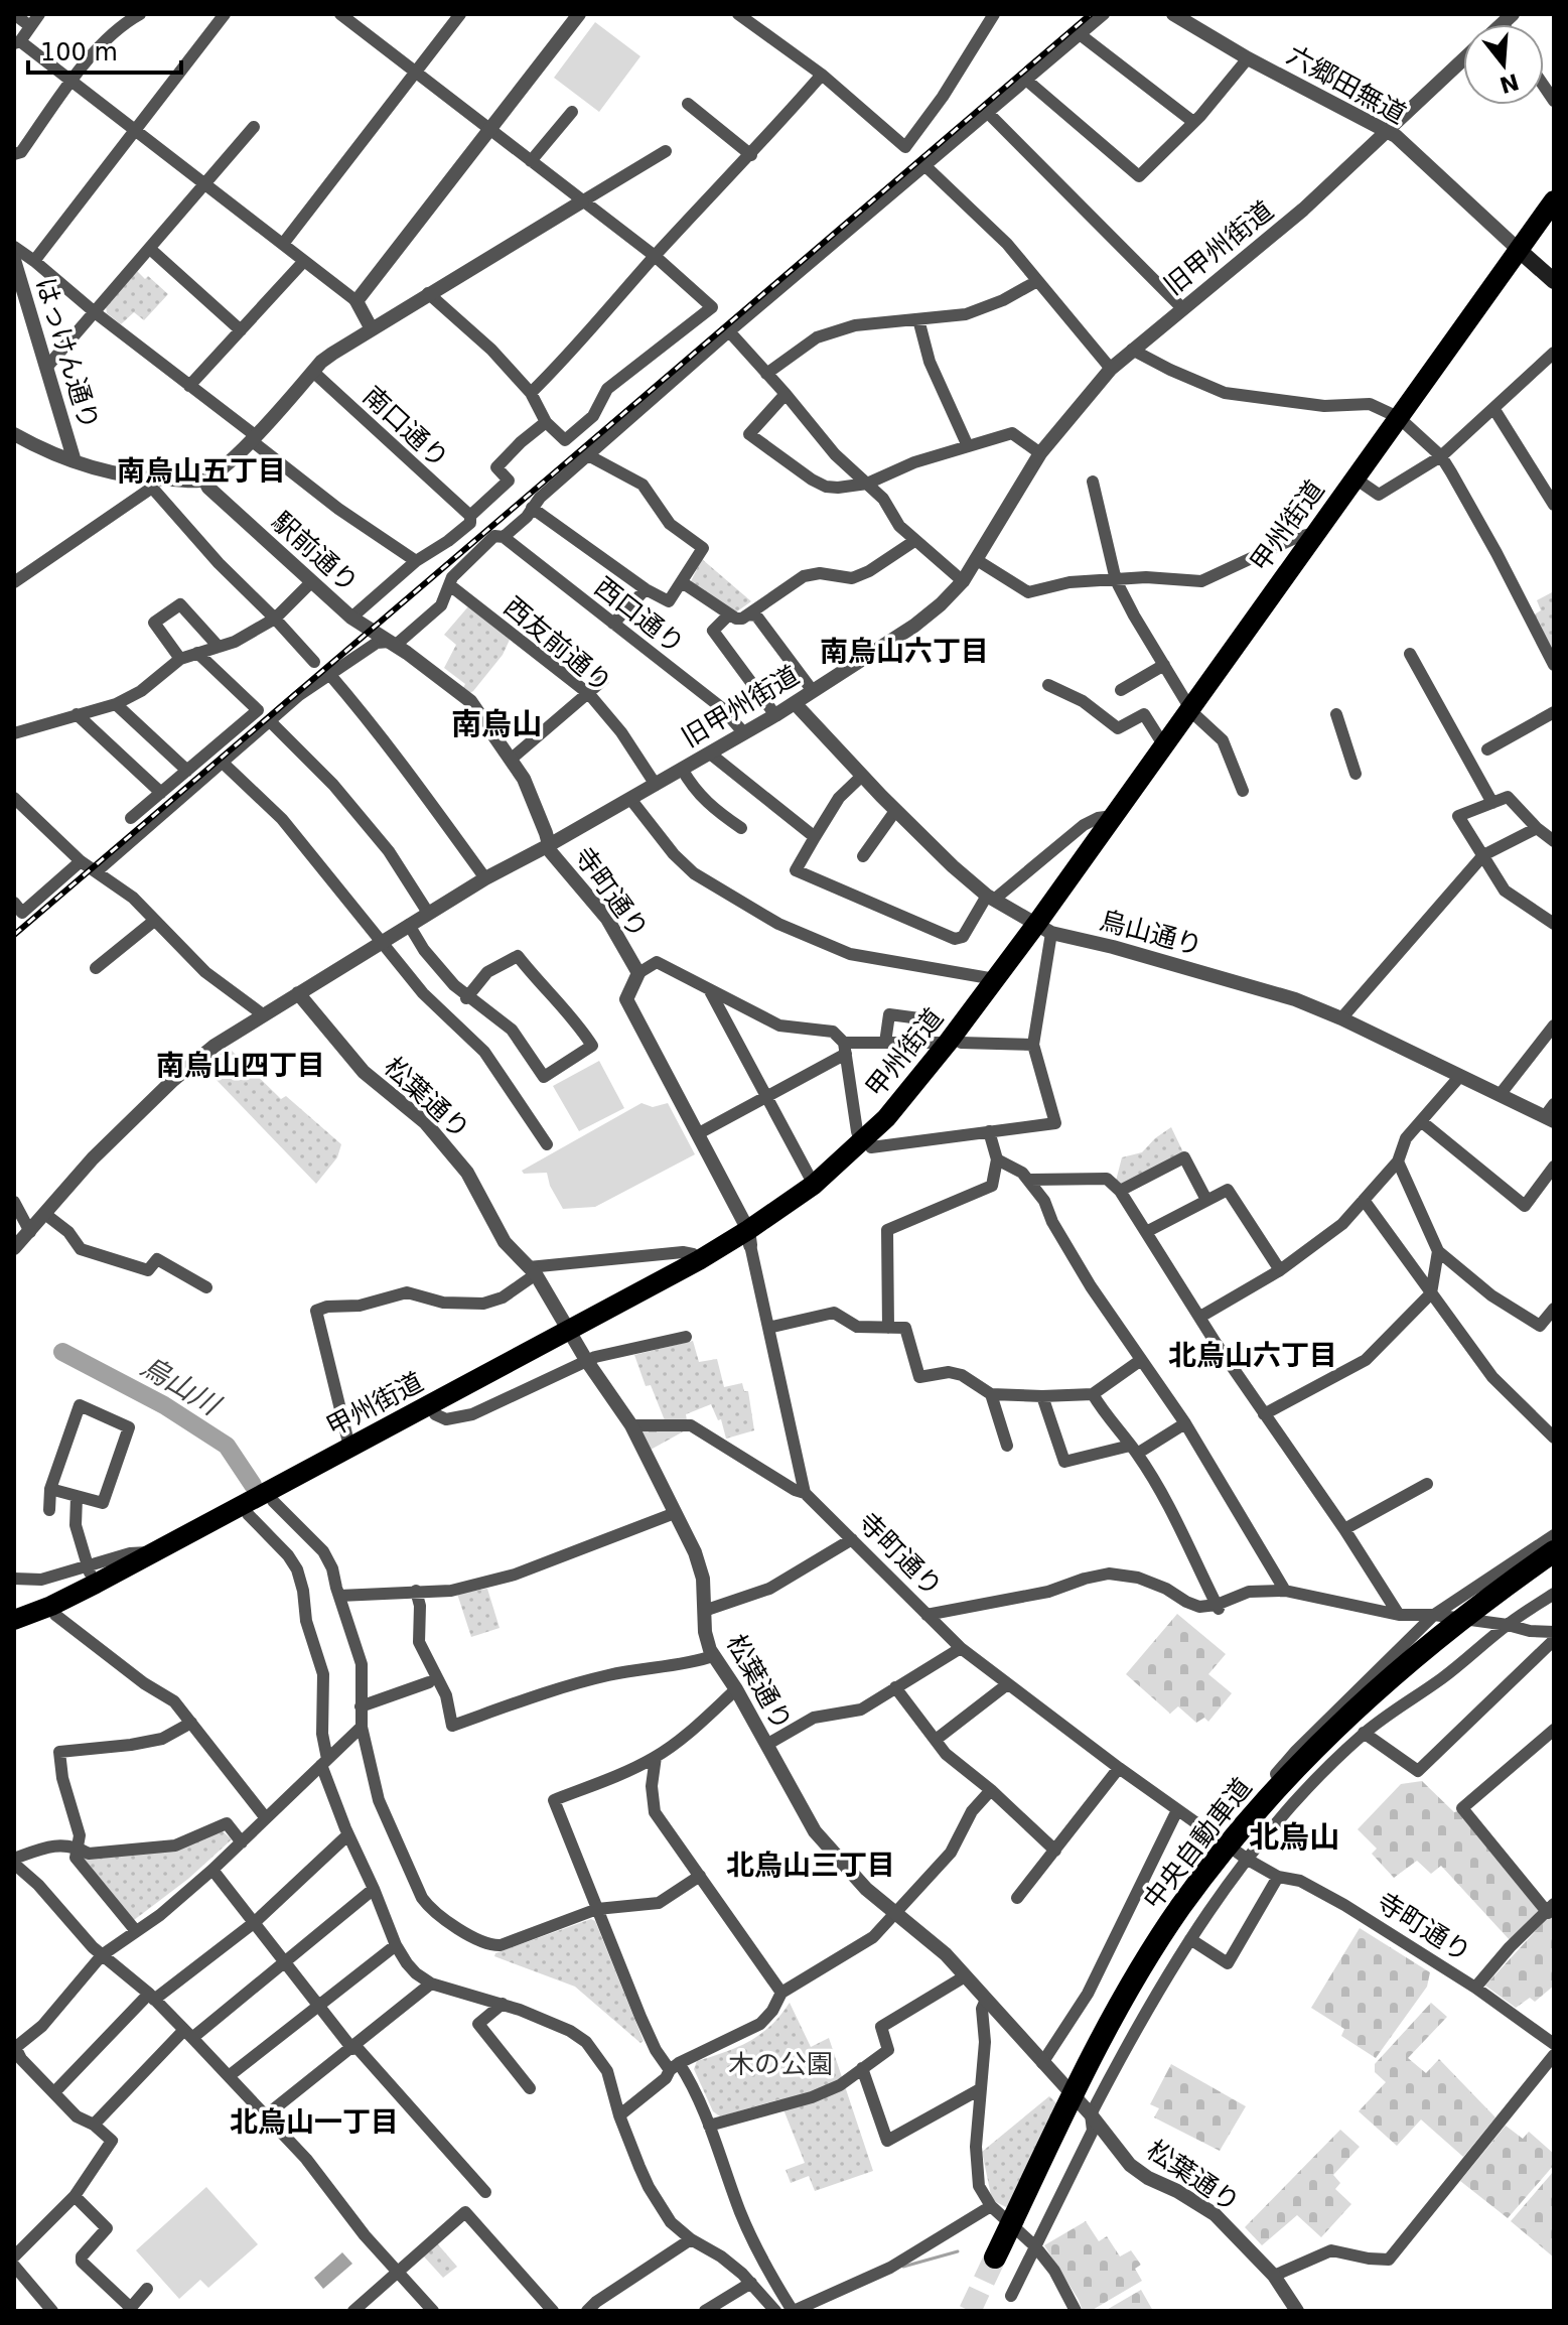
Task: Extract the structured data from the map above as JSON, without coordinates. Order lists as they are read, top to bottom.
{
  "streets": {
    "highway": ["甲州街道", "中央自動車道"],
    "street": [
      "六郷田無道",
      "旧甲州街道",
      "はっけん通り",
      "南口通り",
      "駅前通り",
      "西口通り",
      "西友前通り",
      "寺町通り",
      "烏山通り",
      "松葉通り"
    ]
  },
  "crossings": [
    ["六郷田無道", "旧甲州街道"],
    ["六郷田無道", "甲州街道"],
    ["旧甲州街道", "西口通り"],
    ["旧甲州街道", "西友前通り"],
    ["旧甲州街道", "寺町通り"],
    ["旧甲州街道", "烏山通り"],
    ["旧甲州街道", "松葉通り"],
    ["甲州街道", "寺町通り"],
    ["甲州街道", "烏山通り"],
    ["甲州街道", "松葉通り"]
  ],
  "districts": [
    "南烏山五丁目",
    "南烏山六丁目",
    "南烏山",
    "南烏山四丁目",
    "北烏山六丁目",
    "北烏山",
    "北烏山三丁目",
    "北烏山一丁目"
  ],
  "water": ["烏山川"],
  "parks": ["木の公園"],
  "scale_bar": "100 m",
  "north": "bottom"
}
